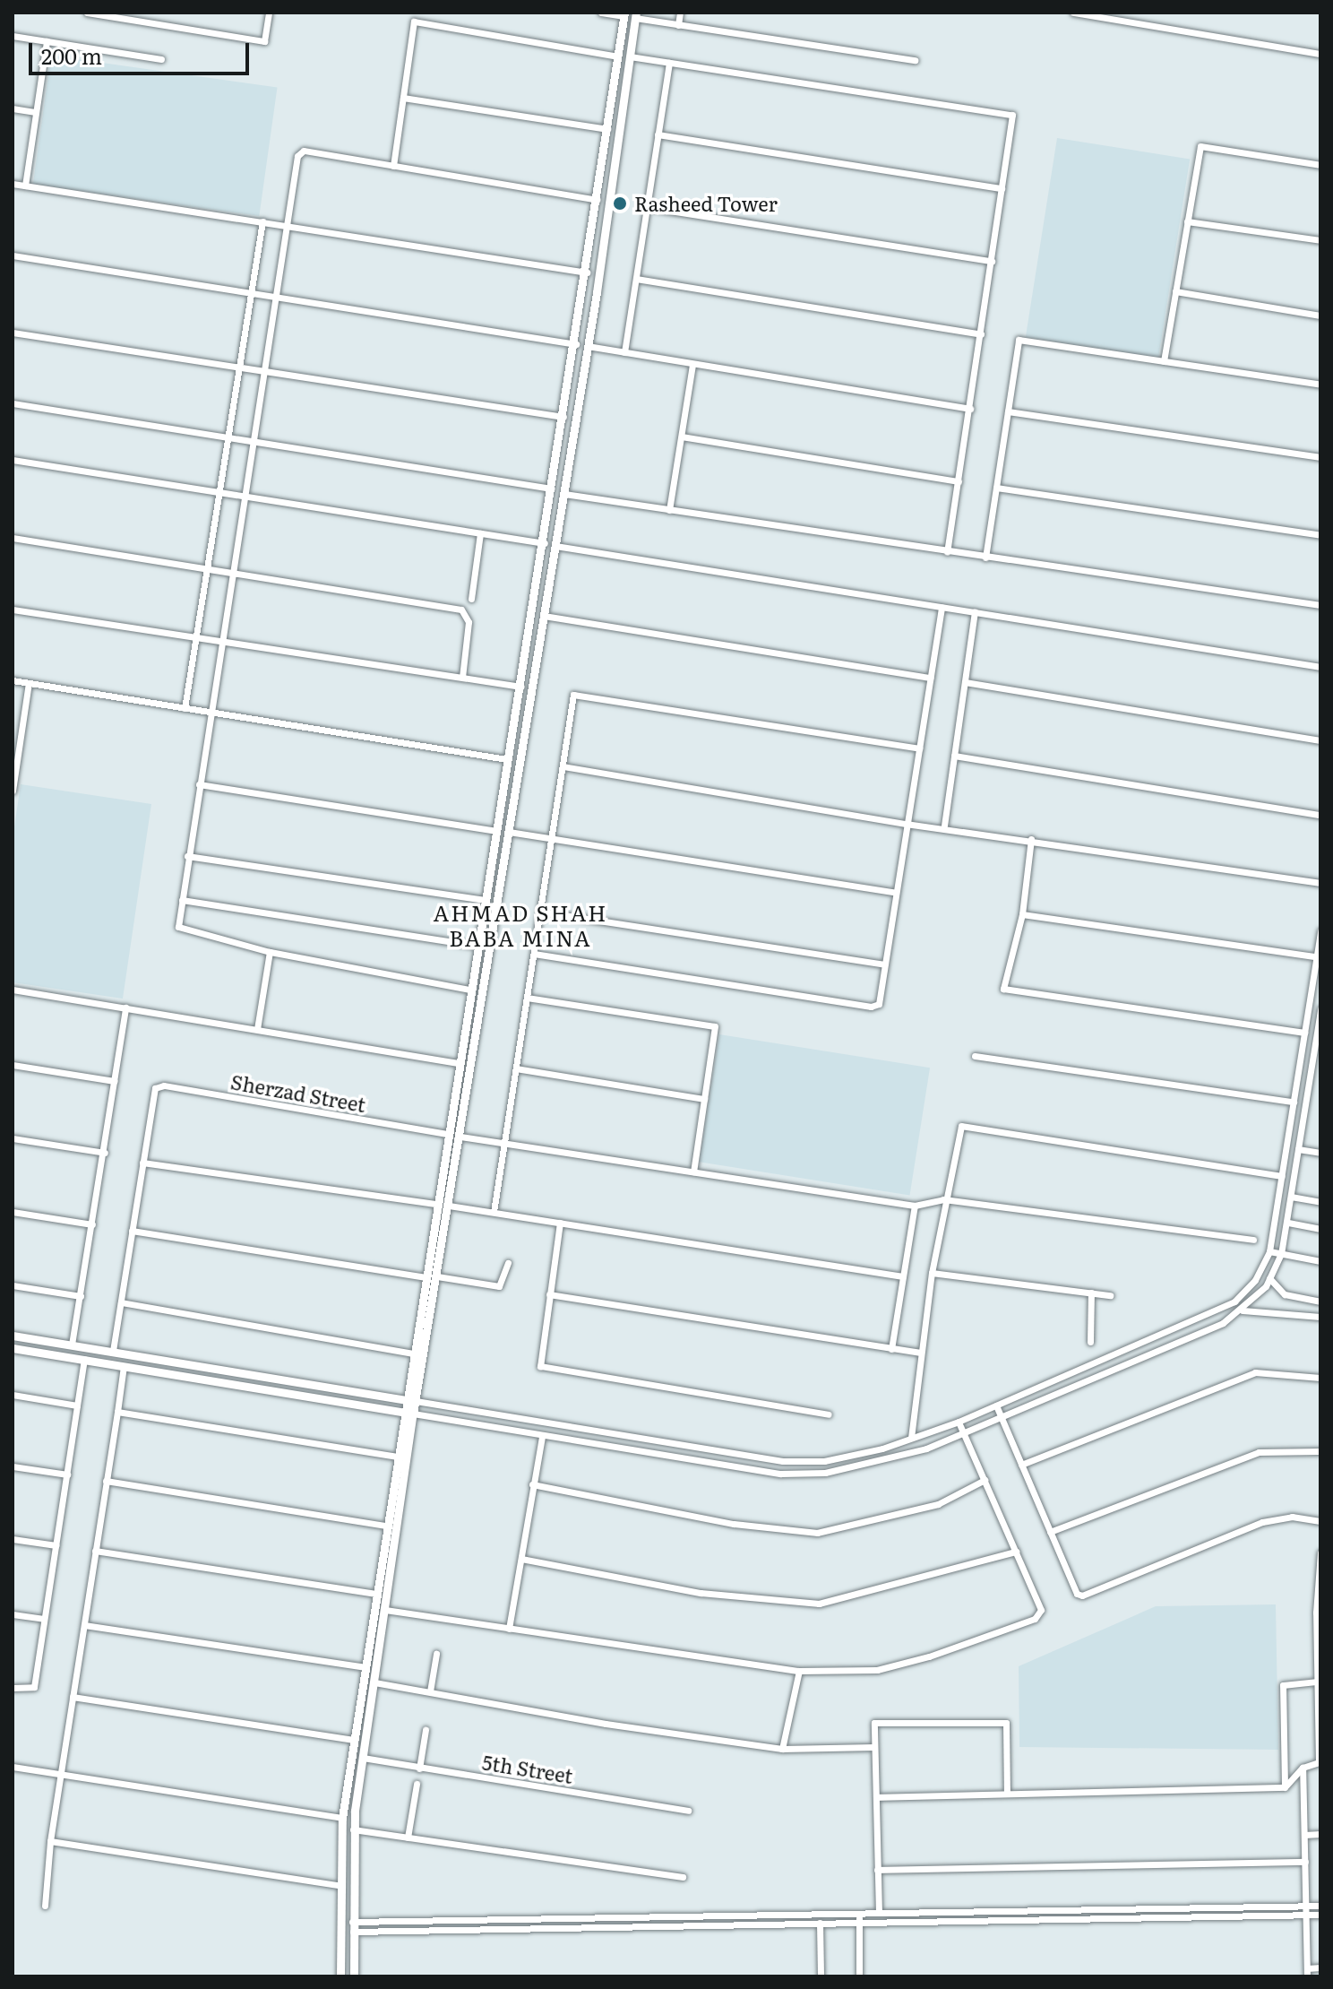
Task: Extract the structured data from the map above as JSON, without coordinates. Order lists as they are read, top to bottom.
{
  "streets": {
    "street": ["Sherzad Street", "5th Street"]
  },
  "districts": ["AHMAD SHAH BABA MINA"],
  "places": ["Rasheed Tower"],
  "scale_bar": "200 m"
}
